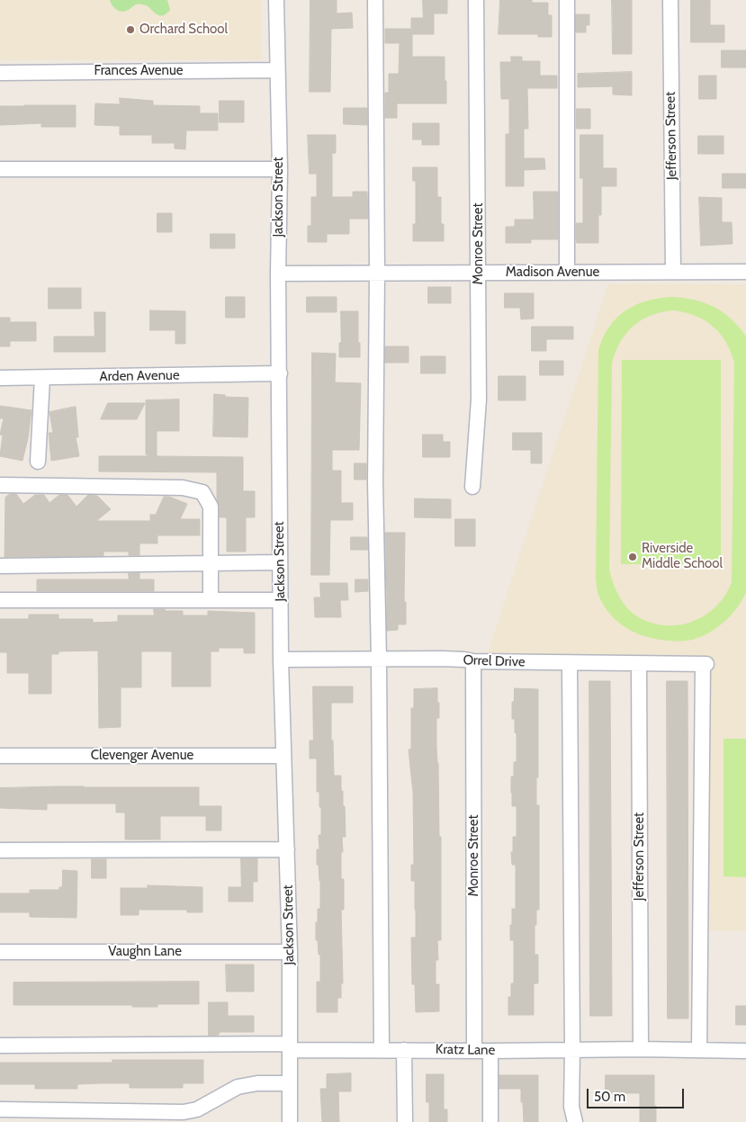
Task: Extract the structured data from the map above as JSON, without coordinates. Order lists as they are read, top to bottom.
{
  "streets": {
    "street": [
      "Frances Avenue",
      "Jefferson Street",
      "Jackson Street",
      "Monroe Street",
      "Madison Avenue",
      "Arden Avenue",
      "Orrel Drive",
      "Clevenger Avenue",
      "Vaughn Lane",
      "Kratz Lane"
    ]
  },
  "crossings": [
    ["Frances Avenue", "Jackson Street"],
    ["Jefferson Street", "Madison Avenue"],
    ["Jefferson Street", "Orrel Drive"],
    ["Jefferson Street", "Kratz Lane"],
    ["Jackson Street", "Madison Avenue"],
    ["Jackson Street", "Arden Avenue"],
    ["Jackson Street", "Orrel Drive"],
    ["Jackson Street", "Clevenger Avenue"],
    ["Jackson Street", "Vaughn Lane"],
    ["Jackson Street", "Kratz Lane"],
    ["Monroe Street", "Madison Avenue"],
    ["Monroe Street", "Orrel Drive"],
    ["Monroe Street", "Kratz Lane"],
    ["Orrel Drive", "Kratz Lane"]
  ],
  "places": ["Orchard School", "Riverside Middle School"],
  "scale_bar": "50 m"
}
